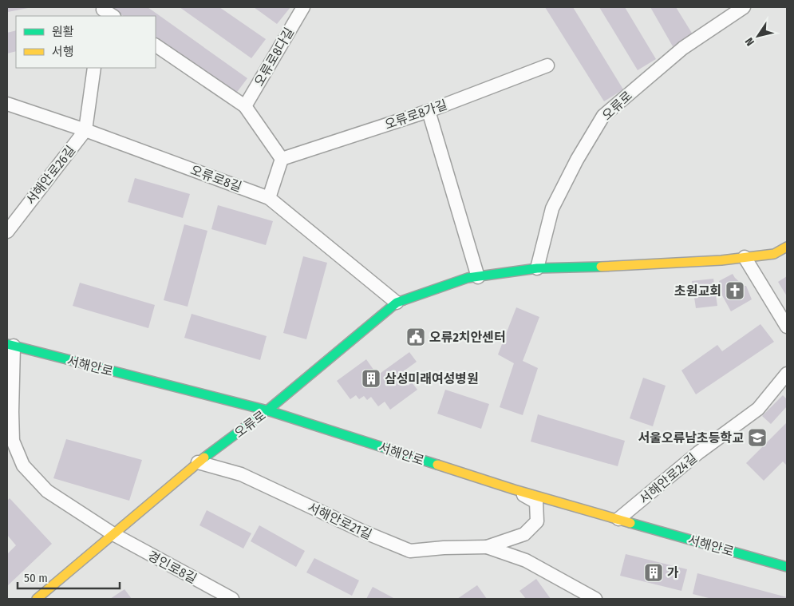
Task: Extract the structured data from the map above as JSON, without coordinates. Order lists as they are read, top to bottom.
{
  "streets": {
    "main road": ["오류로", "서해안로"],
    "street": [
      "오류로8다길",
      "오류로8가길",
      "서해안로26길",
      "오류로8길",
      "서해안로24길",
      "서해안로21길",
      "경인로8길"
    ]
  },
  "crossings": [
    ["오류로", "오류로8길"],
    ["오류로", "서해안로"],
    ["오류로", "서해안로21길"],
    ["오류로", "경인로8길"],
    ["서해안로26길", "오류로8길"],
    ["서해안로", "서해안로24길"],
    ["서해안로", "서해안로21길"],
    ["서해안로", "경인로8길"]
  ],
  "places": {
    "church": ["초원교회"],
    "public building": ["오류2치안센터"],
    "building": ["삼성미래여성병원", "가"],
    "school or university": ["서울오류남초등학교"]
  },
  "legend": ["원활", "서행"],
  "scale_bar": "50 m",
  "north": "bottom left"
}
